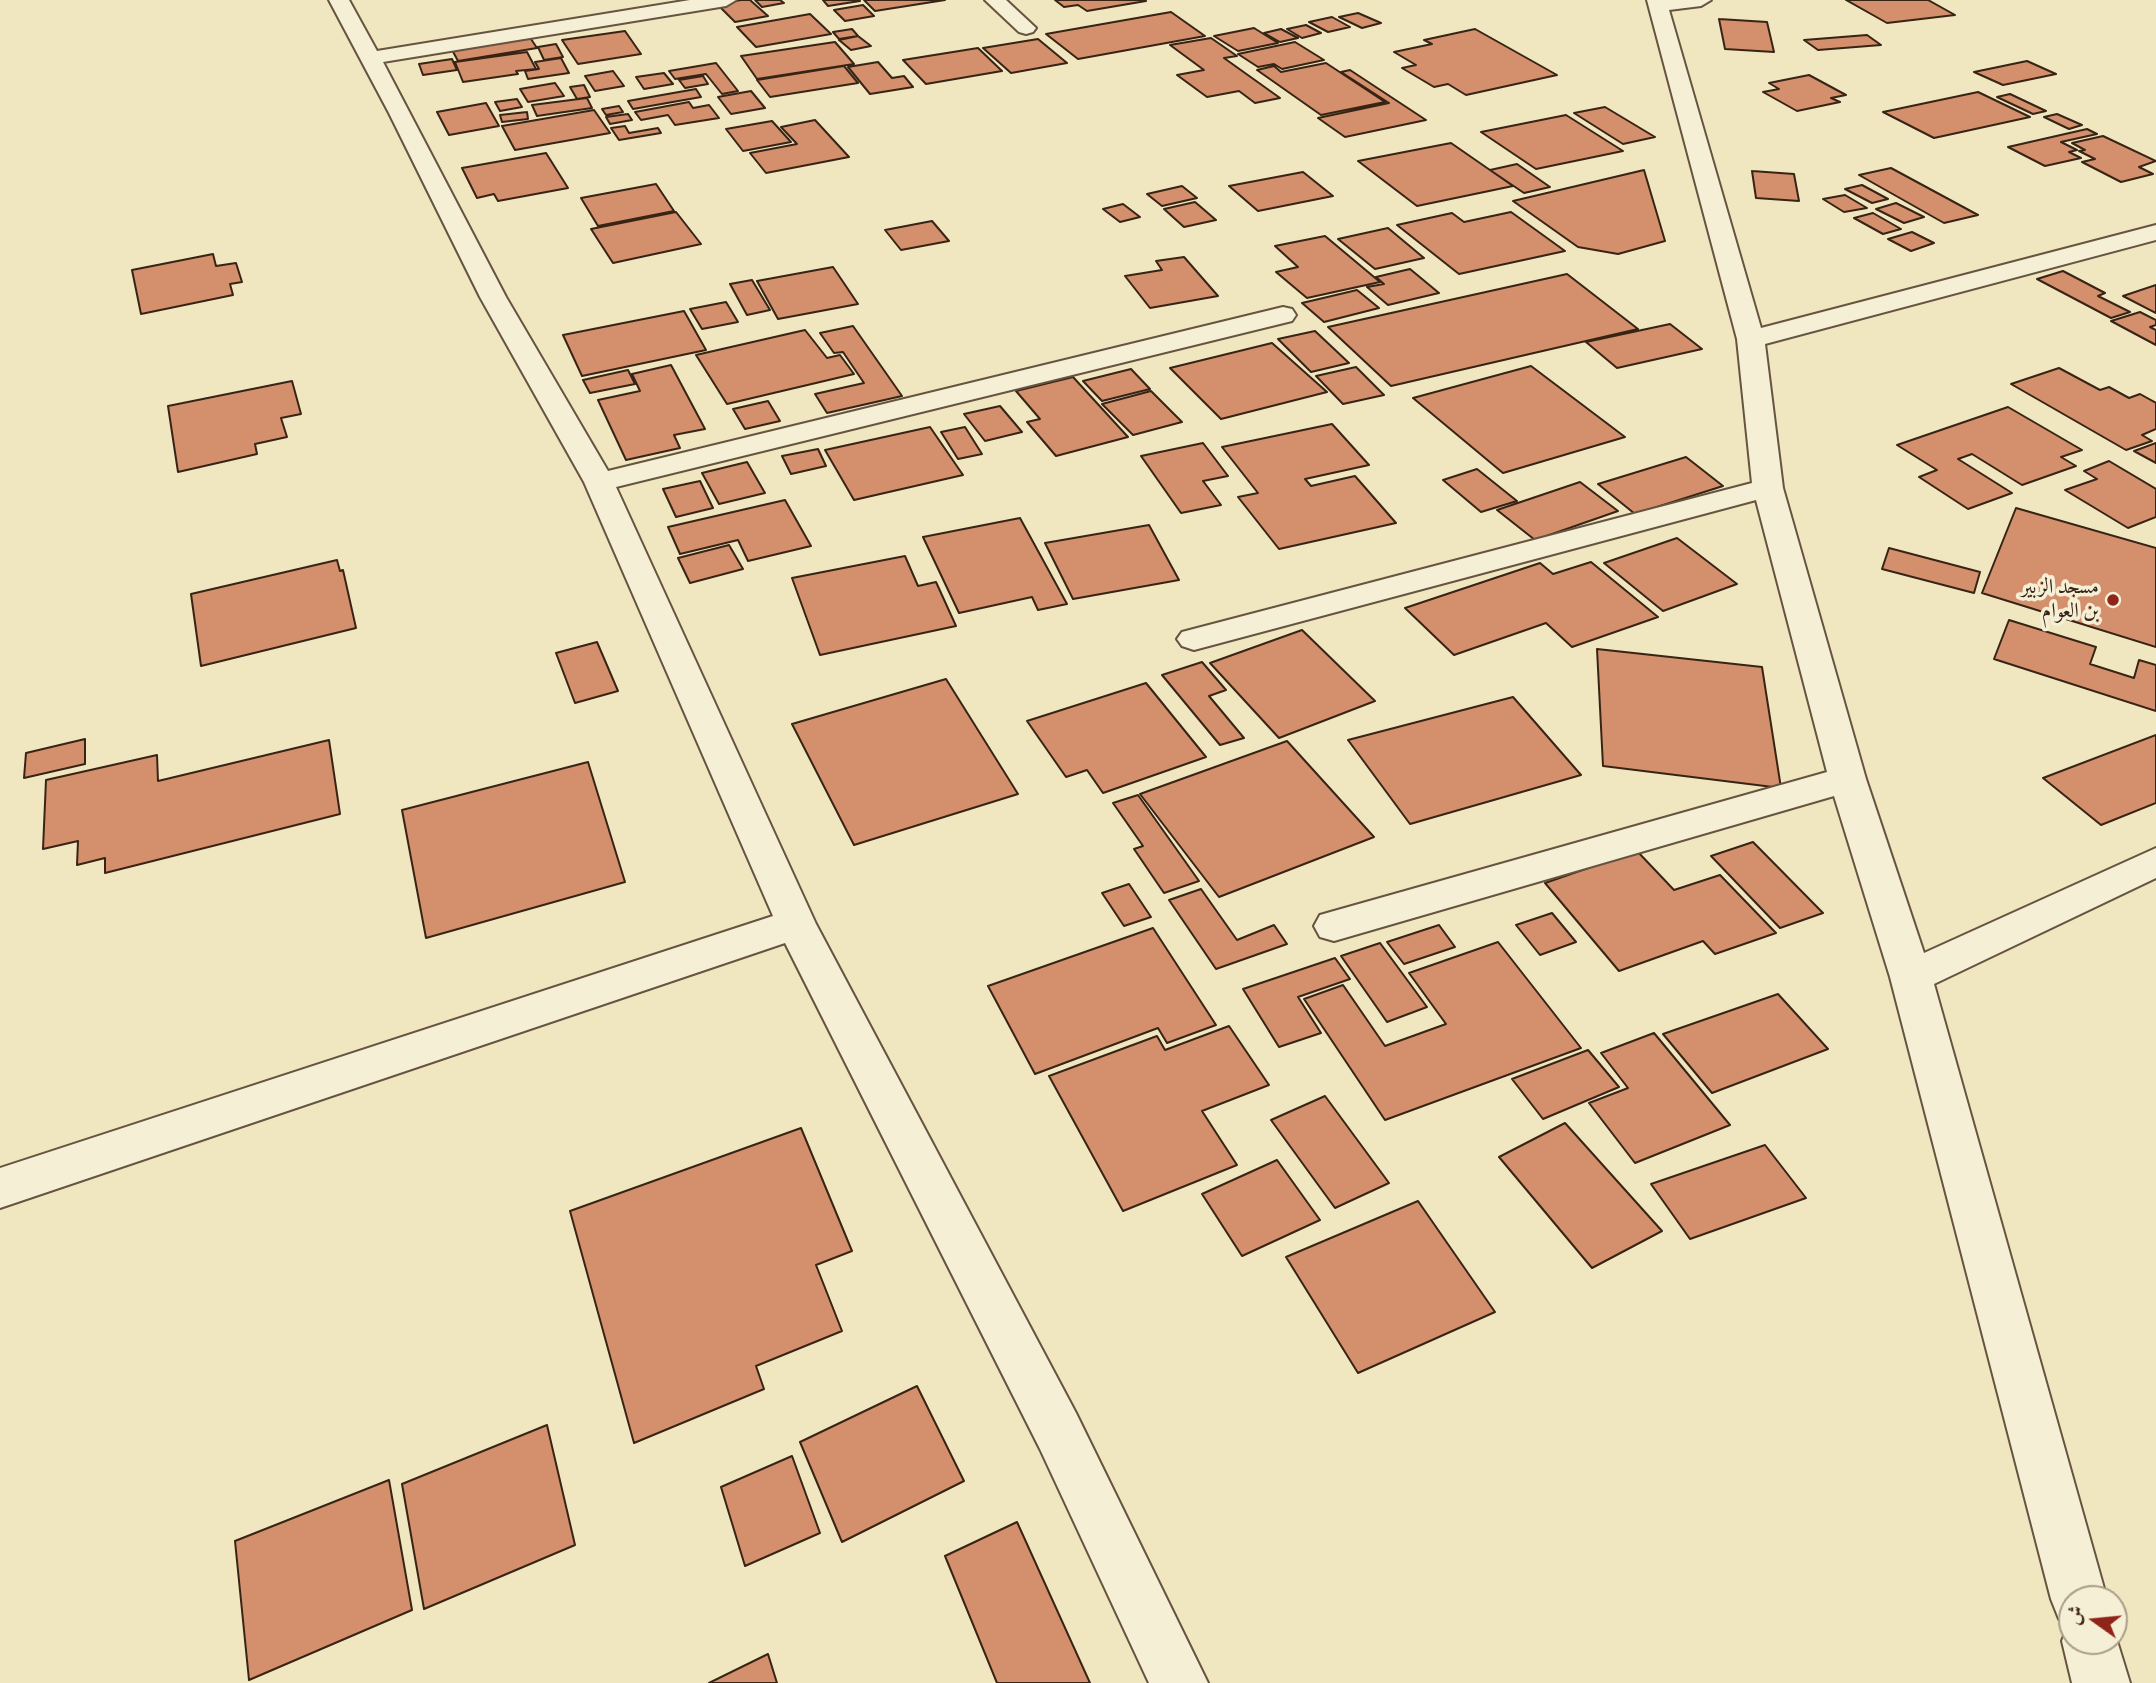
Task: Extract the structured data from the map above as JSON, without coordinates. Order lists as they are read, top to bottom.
{
  "places": ["مسجد الزبير بن العوام"],
  "north": "left"
}
